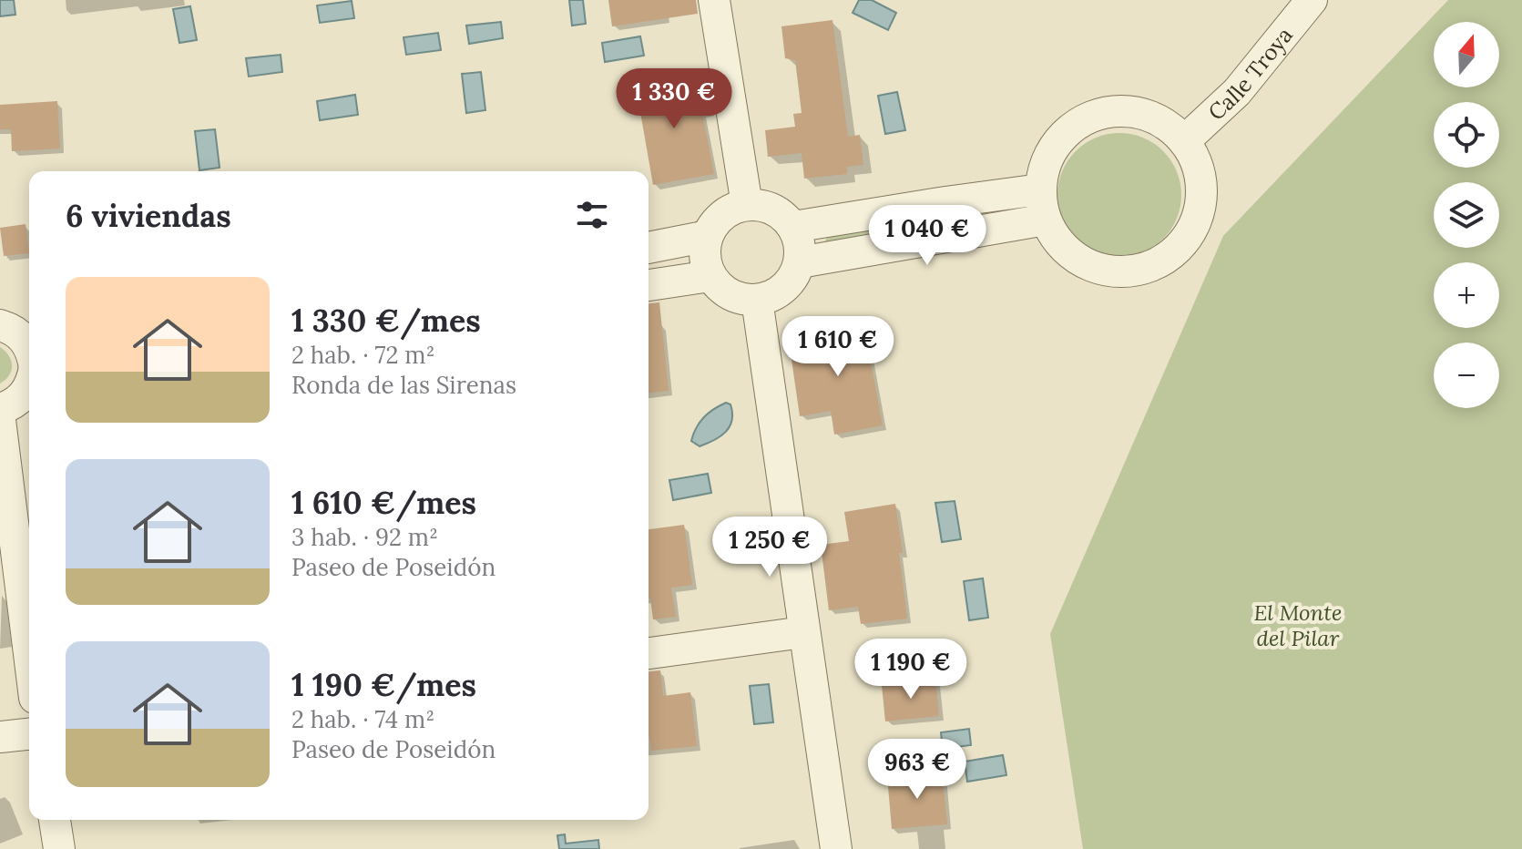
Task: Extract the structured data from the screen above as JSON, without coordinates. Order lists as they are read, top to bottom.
{
  "streets": {
    "street": ["Calle Troya"]
  },
  "parks": ["El Monte del Pilar"],
  "north": "top",
  "page": {
    "map_buttons": ["+", "−"],
    "price": [
      "1 330 €",
      "1 040 €",
      "1 610 €",
      "1 250 €",
      "1 190 €",
      "963 €"
    ],
    "heading": "6 viviendas",
    "list": [
      {
        "name": "1 330 €/mes",
        "note": "2 hab. · 72 m² · Ronda de las Sirenas"
      },
      {
        "name": "1 610 €/mes",
        "note": "3 hab. · 92 m² · Paseo de Poseidón"
      },
      {
        "name": "1 190 €/mes",
        "note": "2 hab. · 74 m² · Paseo de Poseidón"
      }
    ]
  }
}
